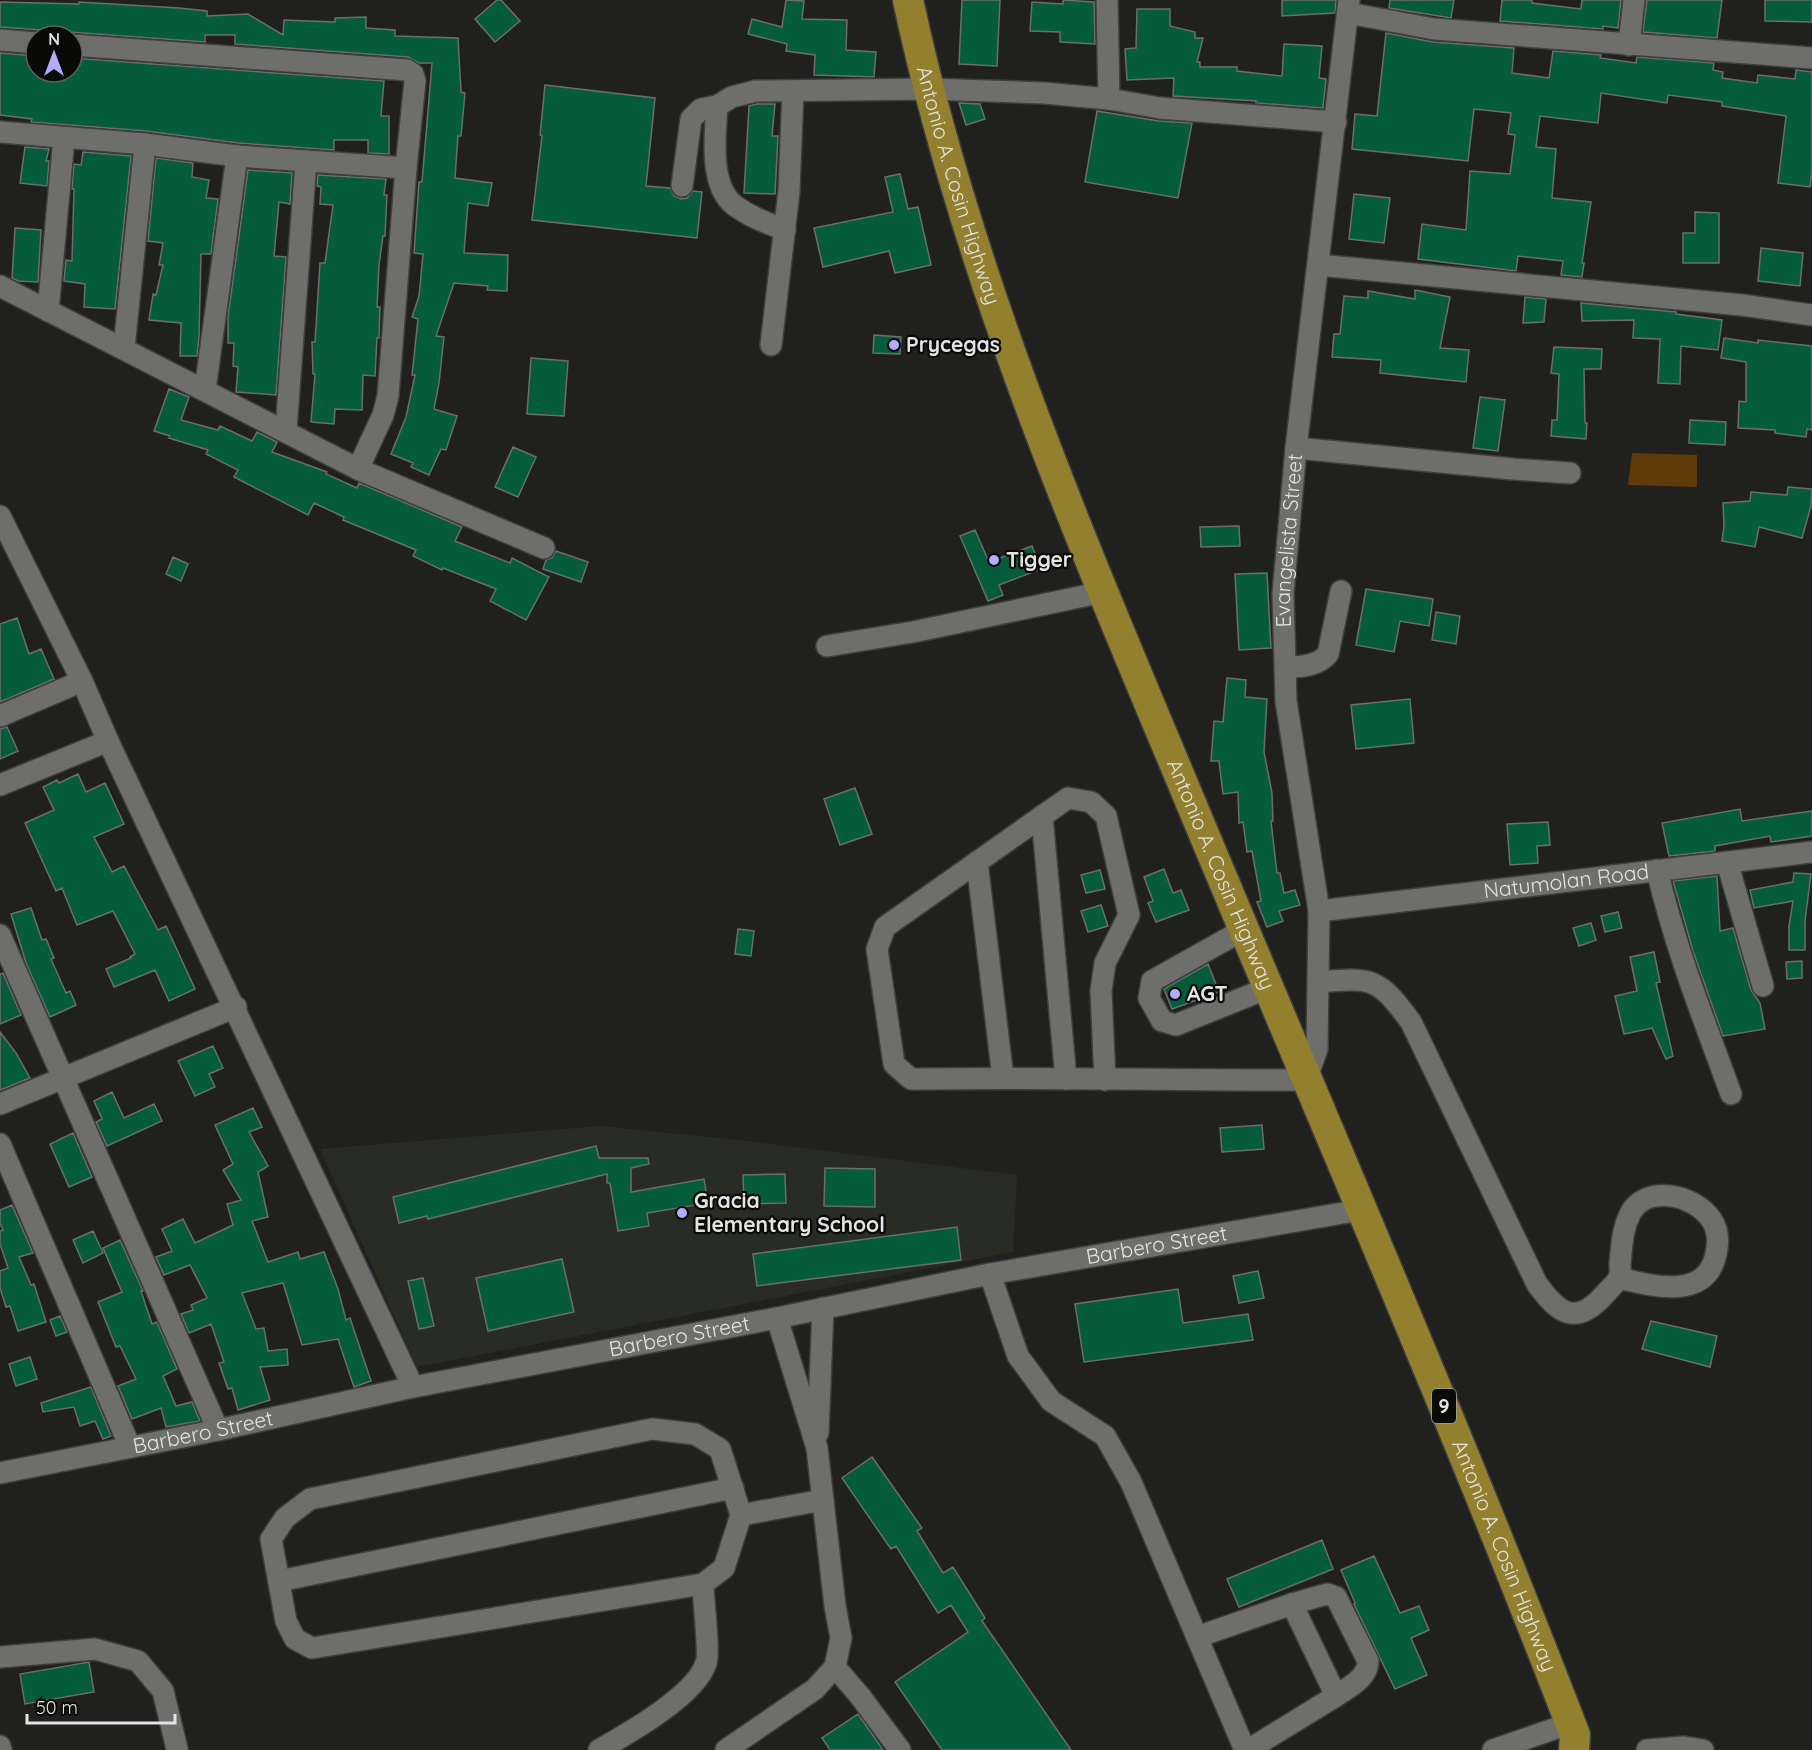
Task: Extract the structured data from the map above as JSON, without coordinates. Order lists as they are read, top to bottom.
{
  "streets": {
    "highway": ["Antonio A. Cosin Highway", "9"],
    "street": ["Evangelista Street", "Natumolan Road", "Barbero Street"]
  },
  "crossings": [
    ["Antonio A. Cosin Highway", "Evangelista Street"],
    ["Antonio A. Cosin Highway", "Barbero Street"],
    ["Evangelista Street", "Natumolan Road"]
  ],
  "places": [
    "Prycegas",
    "Tigger",
    "AGT",
    "Gracia Elementary School"
  ],
  "scale_bar": "50 m",
  "north": "top"
}
